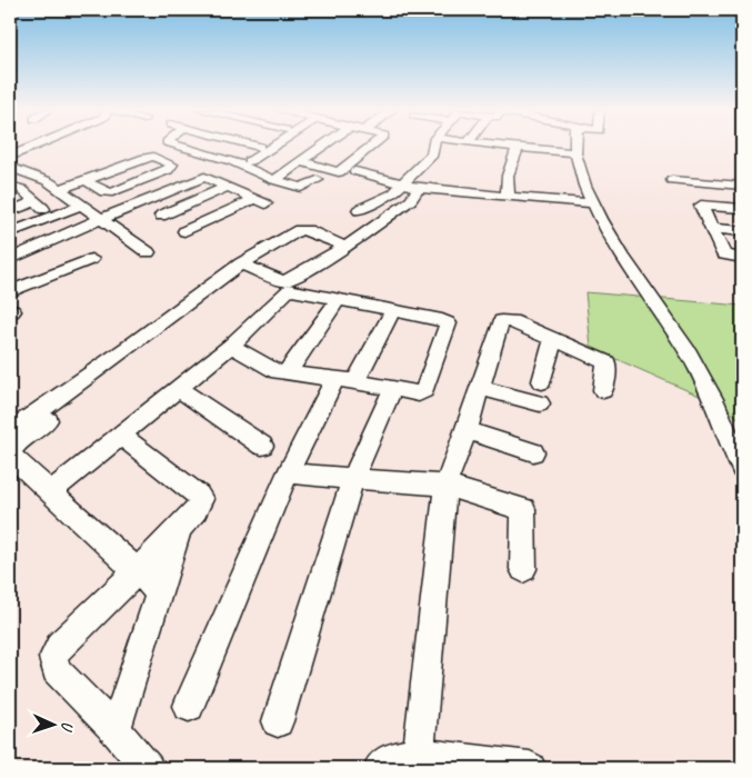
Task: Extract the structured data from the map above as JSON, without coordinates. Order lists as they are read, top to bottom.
{
  "north": "right"
}
